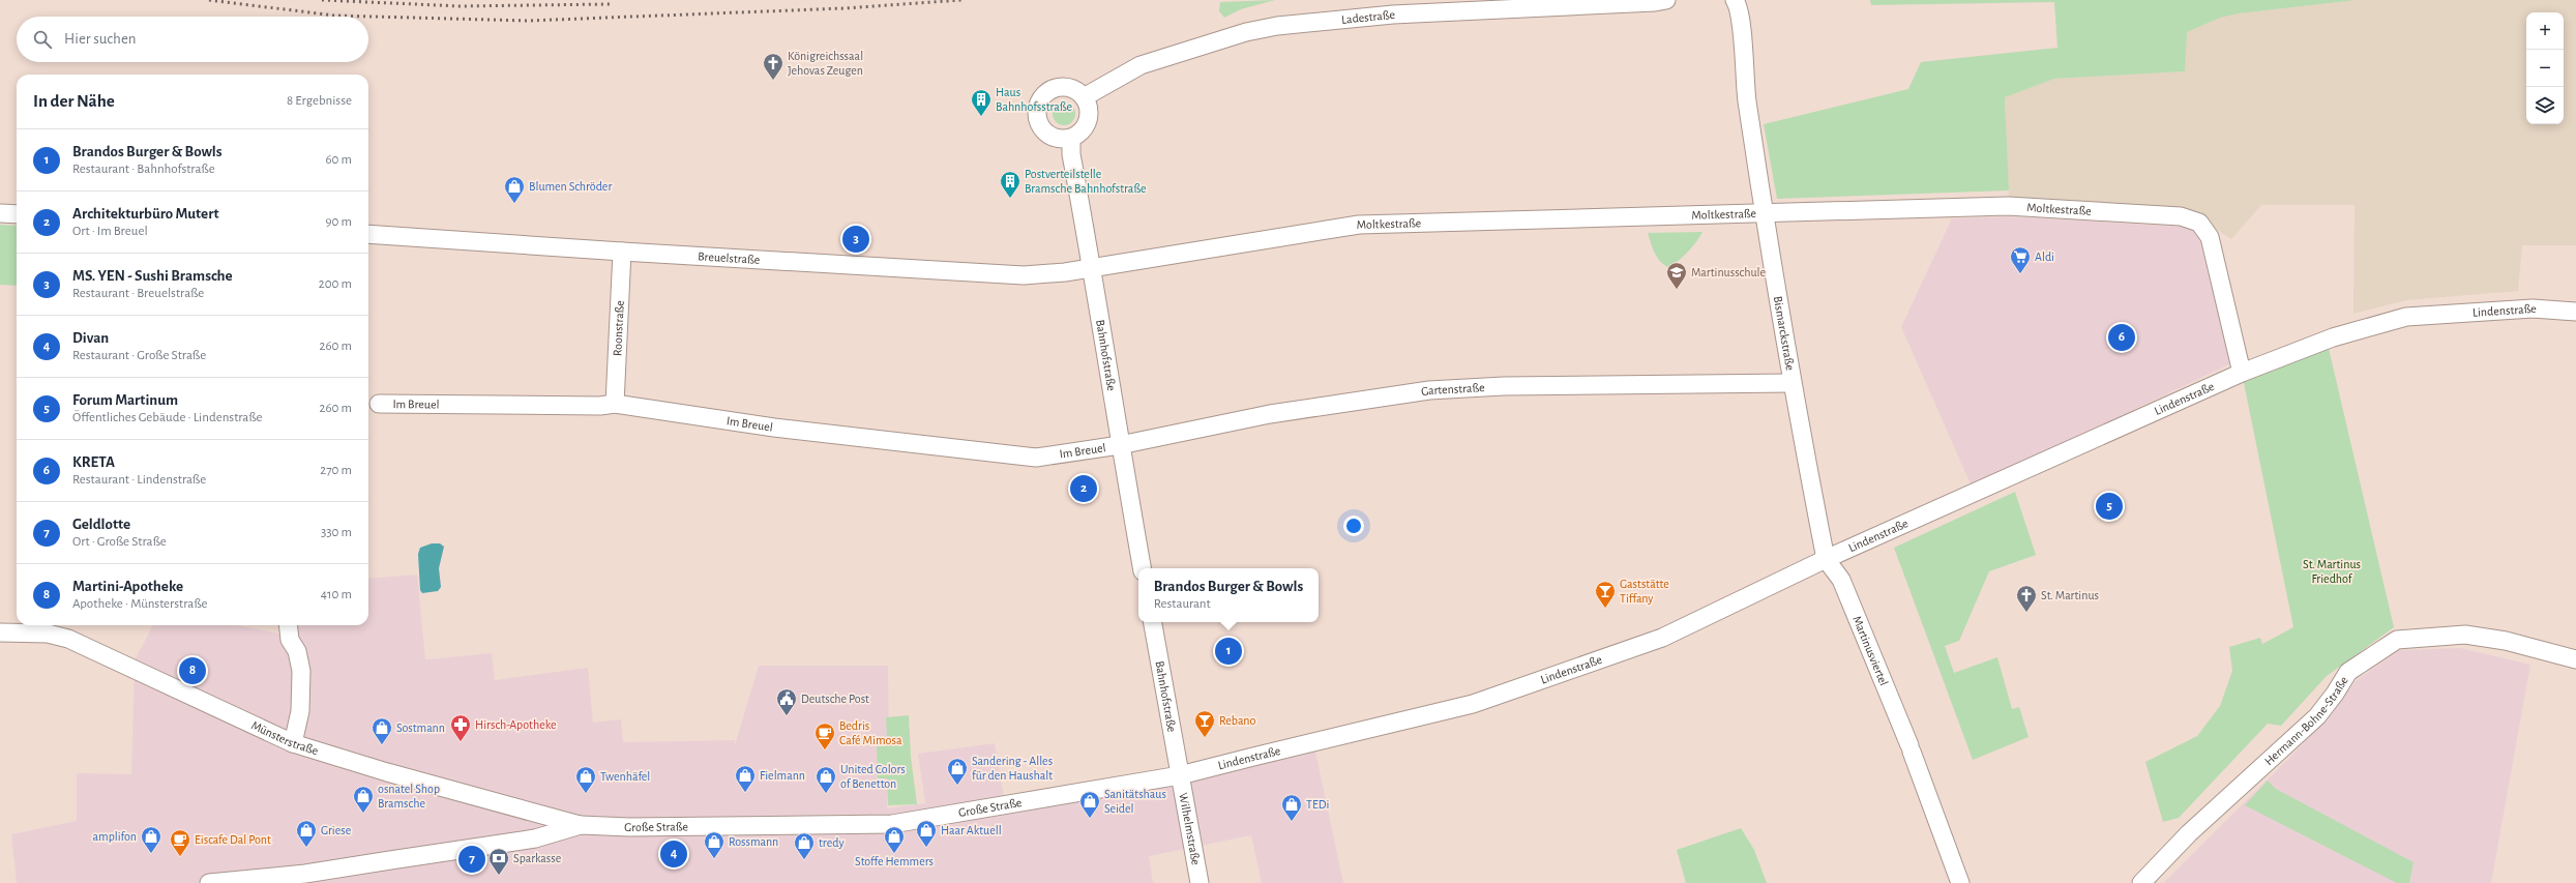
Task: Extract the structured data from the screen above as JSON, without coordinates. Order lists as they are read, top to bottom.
{
  "streets": {
    "street": [
      "Ladestraße",
      "Moltkestraße",
      "Breuelstraße",
      "Lindenstraße",
      "Roonstraße",
      "Bismarckstraße",
      "Bahnhofstraße",
      "Gartenstraße",
      "Im Breuel",
      "Martinusviertel",
      "Hermann-Bohne-Straße",
      "Münsterstraße",
      "Große Straße",
      "Wilhelmstraße"
    ]
  },
  "crossings": [
    ["Ladestraße", "Bahnhofstraße"],
    ["Moltkestraße", "Breuelstraße"],
    ["Moltkestraße", "Lindenstraße"],
    ["Moltkestraße", "Bismarckstraße"],
    ["Moltkestraße", "Bahnhofstraße"],
    ["Breuelstraße", "Roonstraße"],
    ["Breuelstraße", "Bahnhofstraße"],
    ["Lindenstraße", "Bismarckstraße"],
    ["Lindenstraße", "Bahnhofstraße"],
    ["Lindenstraße", "Martinusviertel"],
    ["Lindenstraße", "Große Straße"],
    ["Lindenstraße", "Wilhelmstraße"],
    ["Roonstraße", "Im Breuel"],
    ["Bismarckstraße", "Gartenstraße"],
    ["Bismarckstraße", "Martinusviertel"],
    ["Bahnhofstraße", "Gartenstraße"],
    ["Bahnhofstraße", "Im Breuel"],
    ["Bahnhofstraße", "Große Straße"],
    ["Bahnhofstraße", "Wilhelmstraße"],
    ["Gartenstraße", "Im Breuel"],
    ["Münsterstraße", "Große Straße"],
    ["Große Straße", "Wilhelmstraße"]
  ],
  "parks": ["St. Martinus Friedhof"],
  "places": {
    "church": ["Königreichssaal Jehovas Zeugen", "St. Martinus"],
    "building": ["Haus Bahnhofsstraße", "Postverteilstelle Bramsche Bahnhofstraße"],
    "shop": [
      "Blumen Schröder",
      "Sostmann",
      "Sandering - Alles für den Haushalt",
      "Fielmann",
      "Twenhäfel",
      "United Colors of Benetton",
      "osnatel Shop Bramsche",
      "Sanitätshaus Seidel",
      "TEDi",
      "Griese",
      "Haar Aktuell",
      "amplifon",
      "Stoffe Hemmers",
      "Rossmann",
      "tredy"
    ],
    "supermarket": ["Aldi"],
    "school or university": ["Martinusschule"],
    "bar": ["Gaststätte Tiffany", "Rebano"],
    "public building": ["Deutsche Post"],
    "pharmacy": ["Hirsch-Apotheke"],
    "cafe": ["Bedris Café Mimosa", "Eiscafe Dal Pont"],
    "bank": ["Sparkasse"]
  },
  "page": {
    "map_buttons": ["+", "−"],
    "search": "Hier suchen",
    "heading": ["In der Nähe", "8 Ergebnisse"],
    "list": [
      {
        "mark": "1",
        "name": "Brandos Burger & Bowls",
        "note": "Restaurant · Bahnhofstraße",
        "value": "60 m"
      },
      {
        "mark": "2",
        "name": "Architekturbüro Mutert",
        "note": "Ort · Im Breuel",
        "value": "90 m"
      },
      {
        "mark": "3",
        "name": "MS. YEN - Sushi Bramsche",
        "note": "Restaurant · Breuelstraße",
        "value": "200 m"
      },
      {
        "mark": "4",
        "name": "Divan",
        "note": "Restaurant · Große Straße",
        "value": "260 m"
      },
      {
        "mark": "5",
        "name": "Forum Martinum",
        "note": "Öffentliches Gebäude · Lindenstraße",
        "value": "260 m"
      },
      {
        "mark": "6",
        "name": "KRETA",
        "note": "Restaurant · Lindenstraße",
        "value": "270 m"
      },
      {
        "mark": "7",
        "name": "Geldlotte",
        "note": "Ort · Große Straße",
        "value": "330 m"
      },
      {
        "mark": "8",
        "name": "Martini-Apotheke",
        "note": "Apotheke · Münsterstraße",
        "value": "410 m"
      }
    ],
    "pins": [
      "3",
      "6",
      "2",
      "5",
      "1",
      "8",
      "4",
      "7"
    ],
    "popup": ["Brandos Burger & Bowls", "Restaurant"]
  }
}
